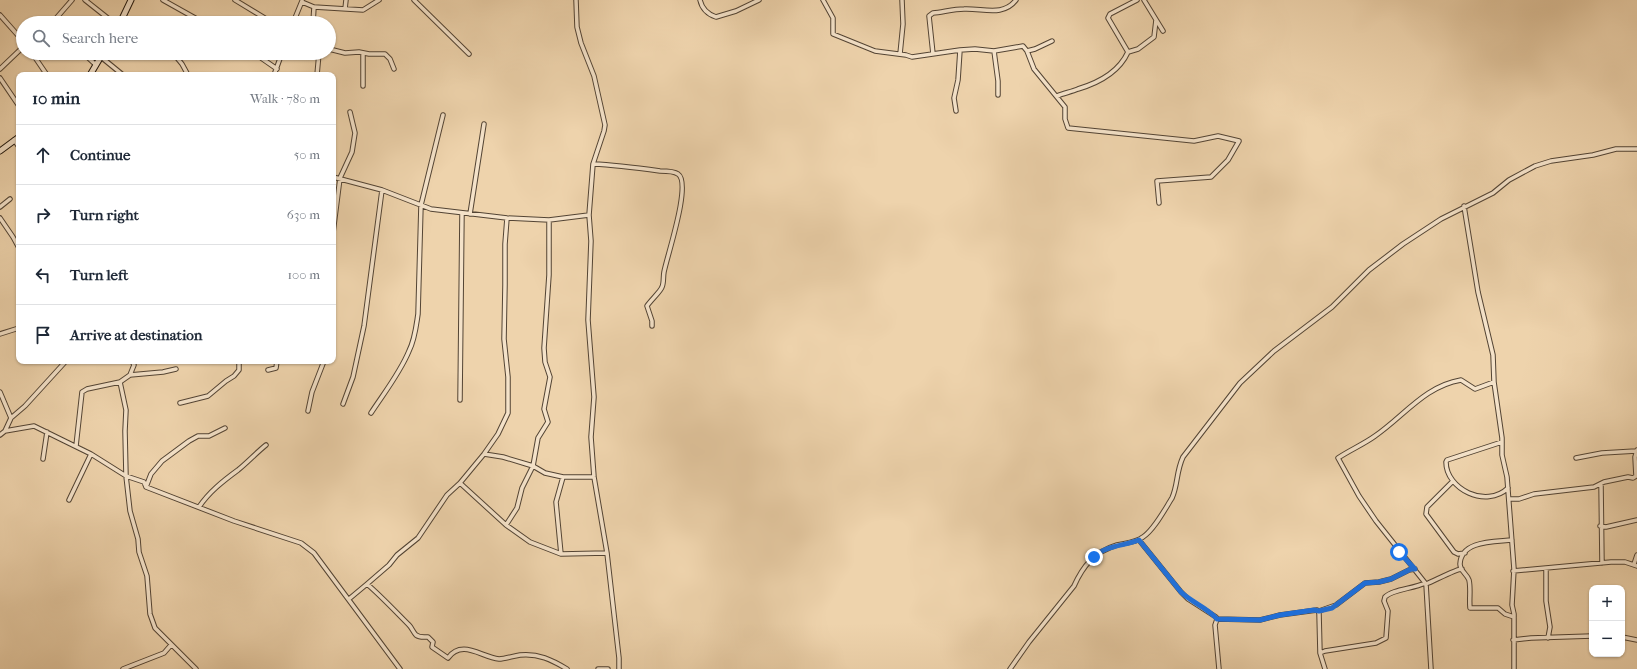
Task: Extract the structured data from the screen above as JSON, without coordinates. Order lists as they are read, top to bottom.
{
  "page": {
    "search": "Search here",
    "heading": ["10 min", "Walk · 780 m"],
    "list": [
      ["Continue", "50 m"],
      ["Turn right", "630 m"],
      ["Turn left", "100 m"],
      "Arrive at destination"
    ],
    "map_buttons": ["+", "−"]
  }
}
